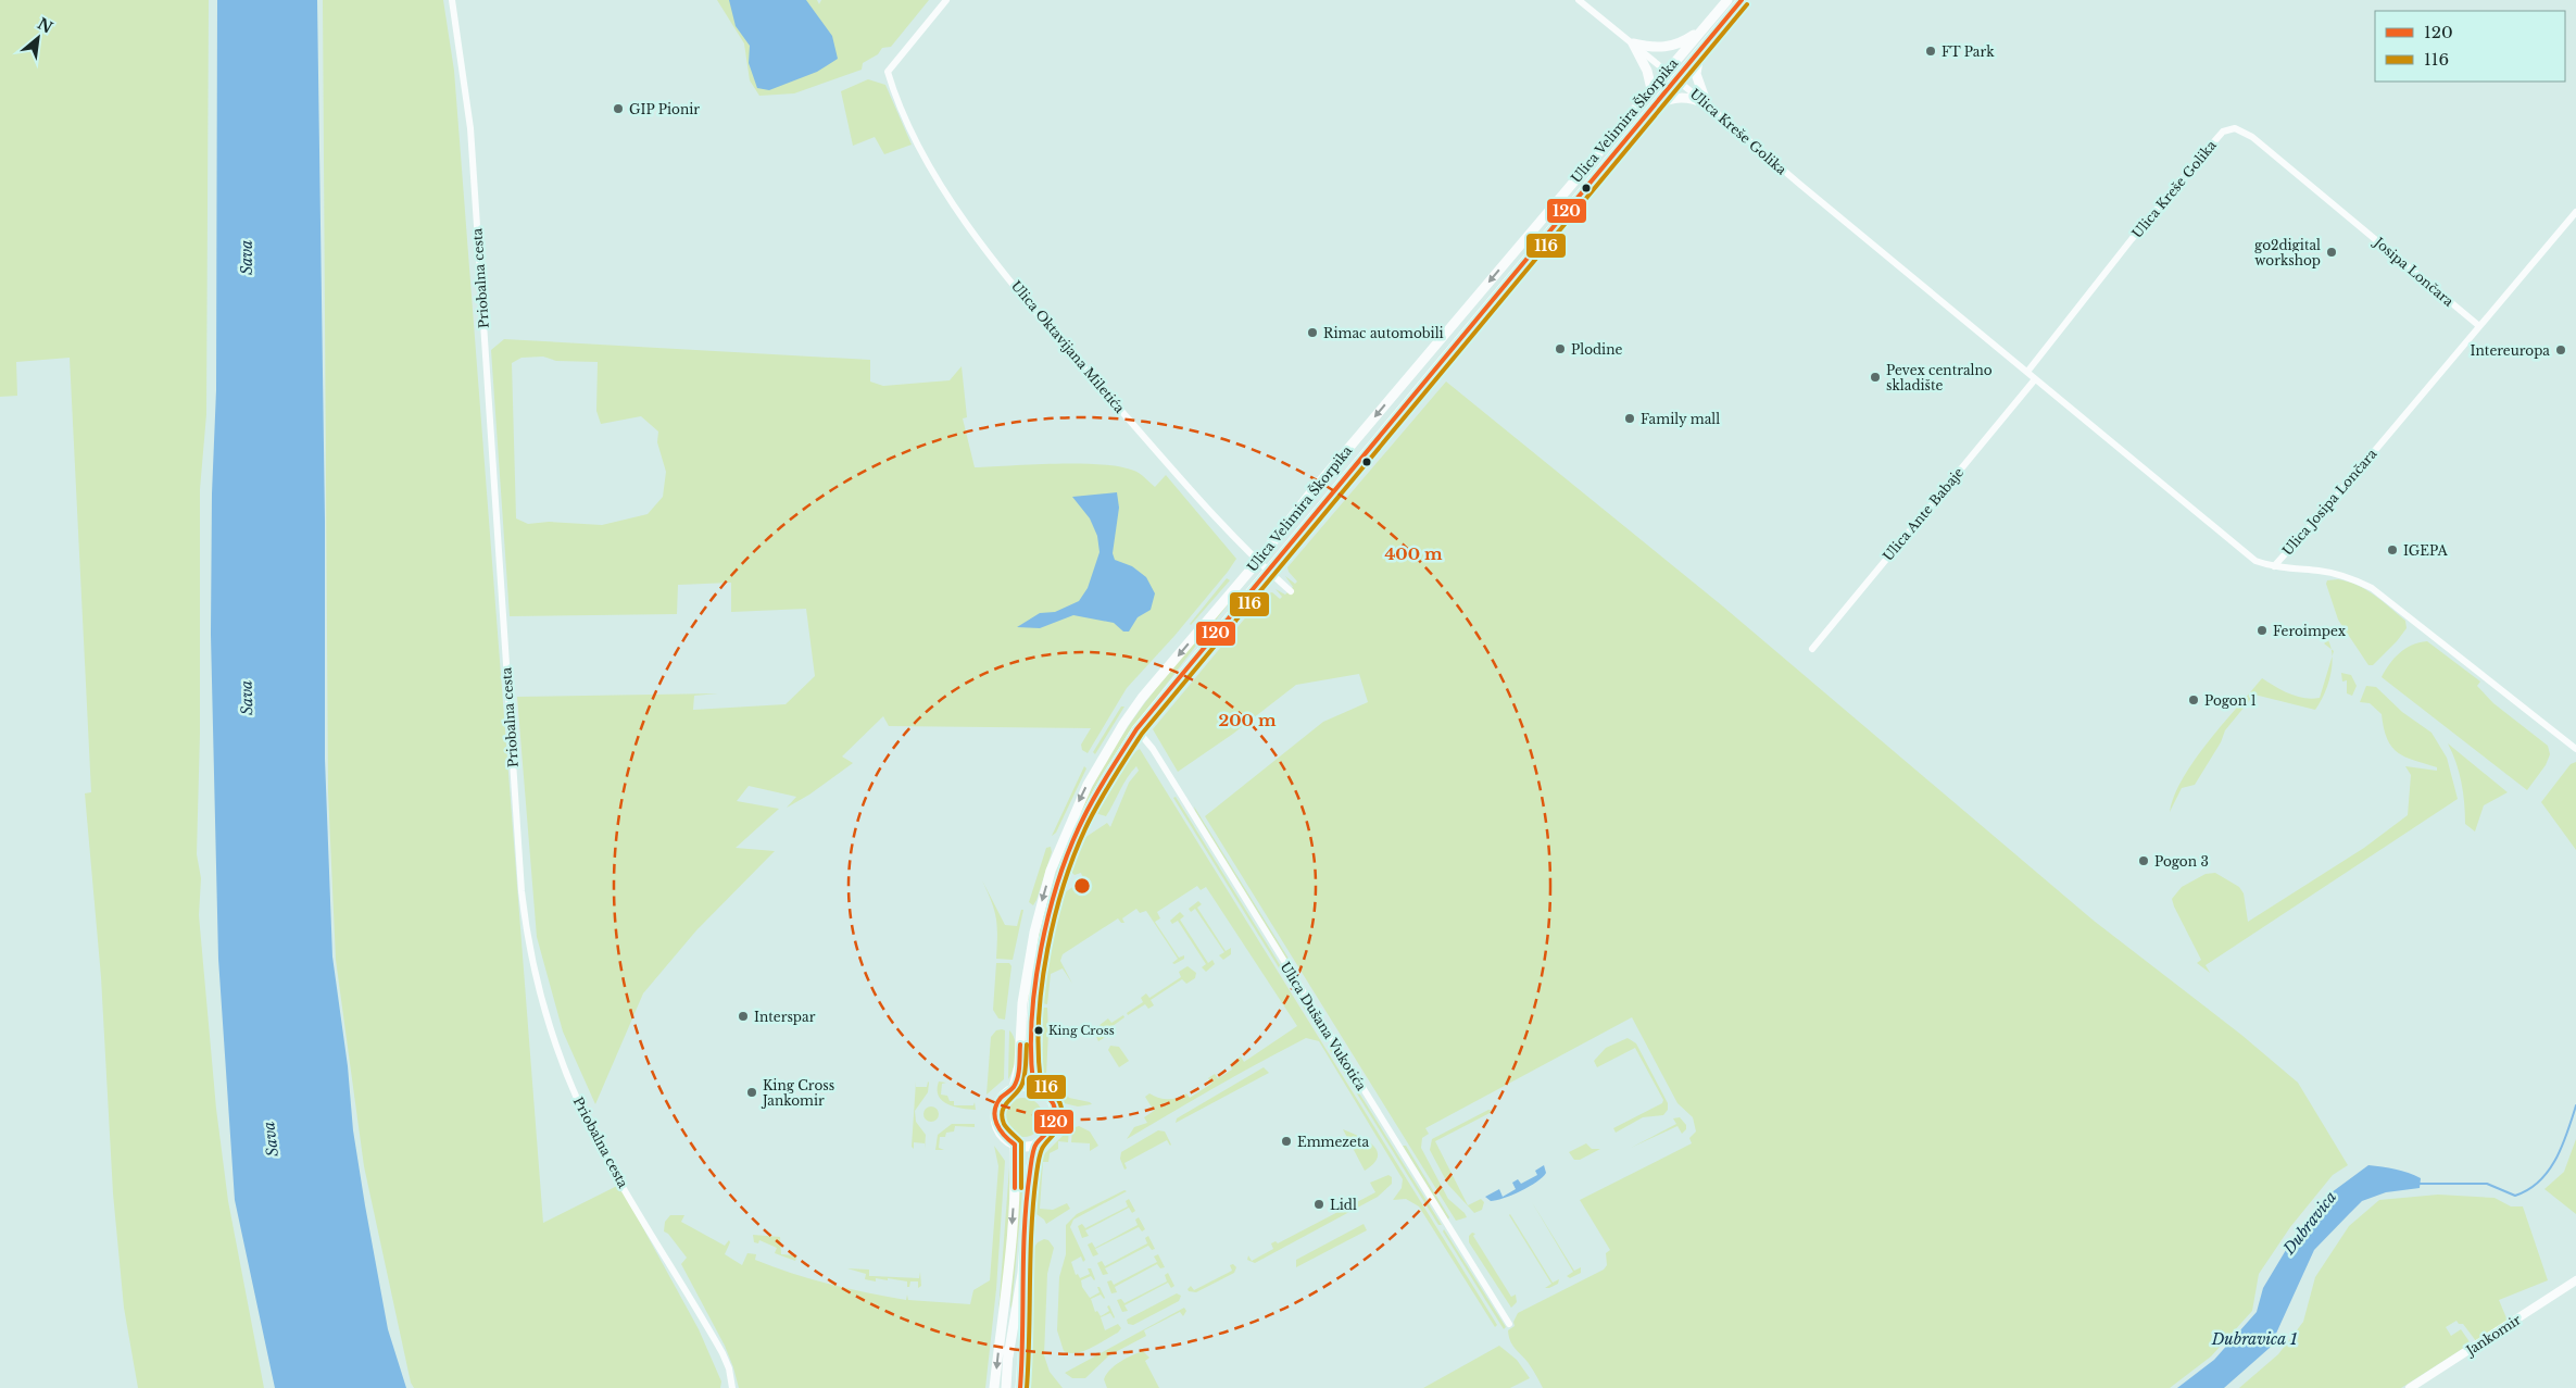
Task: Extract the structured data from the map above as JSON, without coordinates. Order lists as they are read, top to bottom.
{
  "streets": {
    "main road": ["Ulica Velimira Škorpika"],
    "street": [
      "Ulica Kreše Golika",
      "Josipa Lončara",
      "Priobalna cesta",
      "Ulica Oktavijana Miletića",
      "Ulica Josipa Lončara",
      "Ulica Ante Babaje",
      "Ulica Dušana Vukotića",
      "Jankomir"
    ]
  },
  "crossings": [
    ["Ulica Velimira Škorpika", "Ulica Kreše Golika"],
    ["Ulica Velimira Škorpika", "Ulica Oktavijana Miletića"],
    ["Ulica Velimira Škorpika", "Ulica Dušana Vukotića"],
    ["Ulica Kreše Golika", "Josipa Lončara"],
    ["Ulica Kreše Golika", "Ulica Josipa Lončara"],
    ["Ulica Kreše Golika", "Ulica Ante Babaje"],
    ["Josipa Lončara", "Ulica Josipa Lončara"]
  ],
  "water": ["Sava", "Dubravica", "Dubravica 1"],
  "places": [
    "FT Park",
    "GIP Pionir",
    "go2digital workshop",
    "Rimac automobili",
    "Plodine",
    "Intereuropa",
    "Pevex centralno skladište",
    "Family mall",
    "IGEPA",
    "Feroimpex",
    "Pogon 1",
    "Pogon 3",
    "Interspar",
    "King Cross",
    "King Cross Jankomir",
    "Emmezeta",
    "Lidl"
  ],
  "lines": ["transit line 120", "transit line 116"],
  "legend": ["120", "116"],
  "north": "top right",
  "rings": ["400 m", "200 m"]
}
